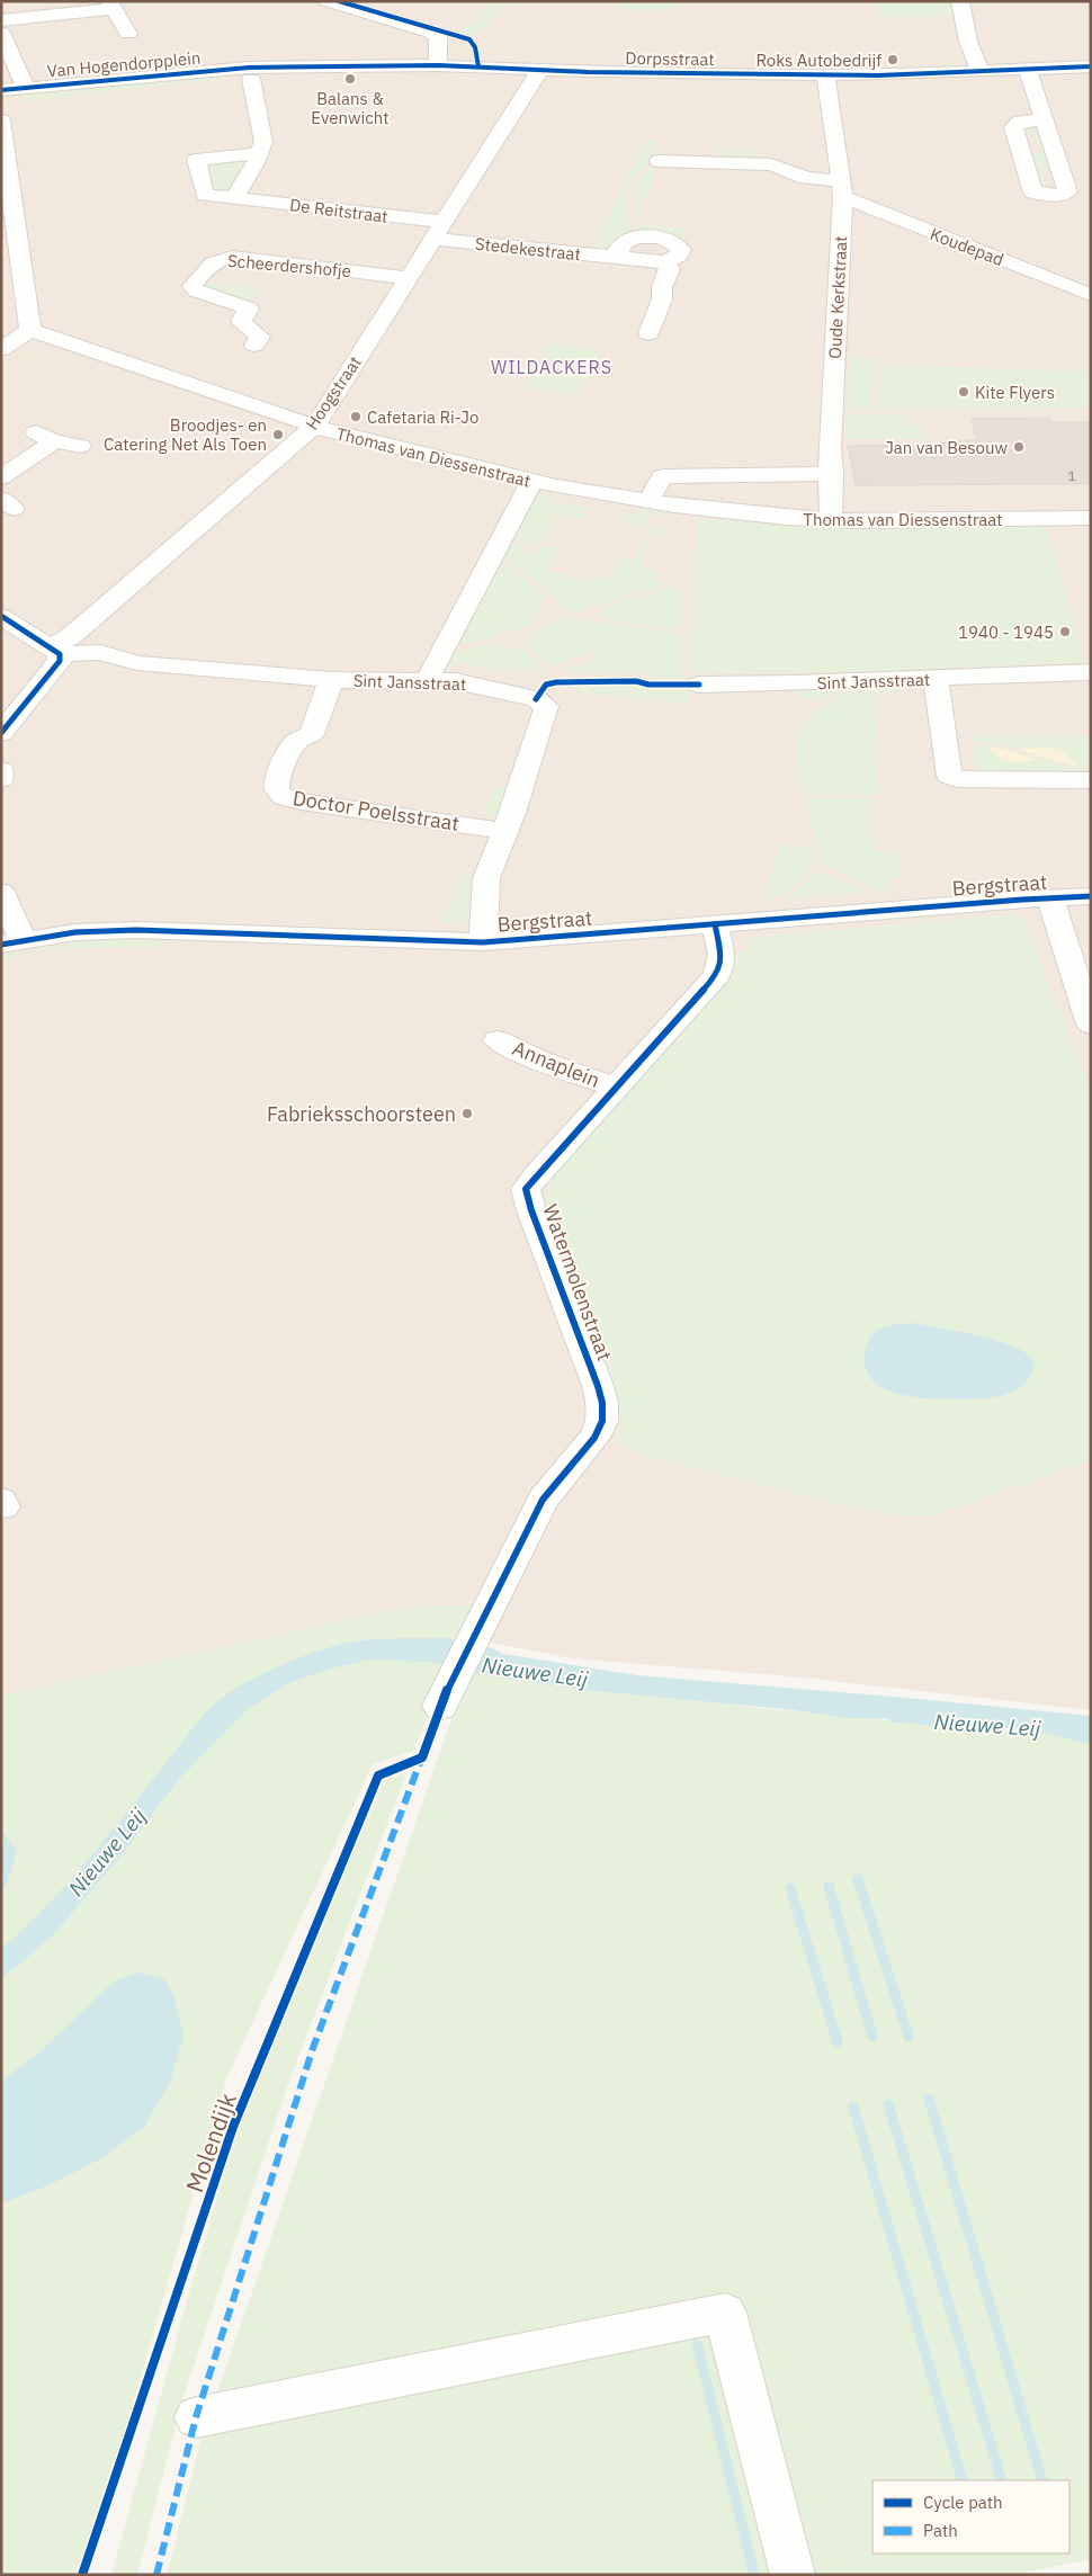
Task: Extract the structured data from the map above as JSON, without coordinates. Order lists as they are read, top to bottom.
{
  "streets": {
    "street": [
      "Dorpsstraat",
      "Van Hogendorpplein",
      "De Reitstraat",
      "Koudepad",
      "Stedekestraat",
      "Scheerdershofje",
      "Oude Kerkstraat",
      "Hoogstraat",
      "Thomas van Diessenstraat",
      "Sint Jansstraat",
      "Doctor Poelsstraat",
      "Bergstraat",
      "Annaplein",
      "Watermolenstraat"
    ],
    "cycle path": ["Molendijk"]
  },
  "crossings": [
    ["Dorpsstraat", "Van Hogendorpplein"],
    ["Dorpsstraat", "Oude Kerkstraat"],
    ["Dorpsstraat", "Hoogstraat"],
    ["De Reitstraat", "Stedekestraat"],
    ["De Reitstraat", "Hoogstraat"],
    ["Koudepad", "Oude Kerkstraat"],
    ["Stedekestraat", "Hoogstraat"],
    ["Scheerdershofje", "Hoogstraat"],
    ["Oude Kerkstraat", "Thomas van Diessenstraat"],
    ["Hoogstraat", "Thomas van Diessenstraat"],
    ["Hoogstraat", "Sint Jansstraat"],
    ["Sint Jansstraat", "Doctor Poelsstraat"],
    ["Bergstraat", "Watermolenstraat"],
    ["Annaplein", "Watermolenstraat"]
  ],
  "districts": ["WILDACKERS"],
  "water": ["Nieuwe Leij"],
  "places": [
    "Roks Autobedrijf",
    "Balans & Evenwicht",
    "Kite Flyers",
    "Cafetaria Ri-Jo",
    "Broodjes- en Catering Net Als Toen",
    "Jan van Besouw",
    "1940 - 1945",
    "Fabrieksschoorsteen"
  ],
  "house_numbers": ["1"],
  "legend": ["Cycle path", "Path"]
}
